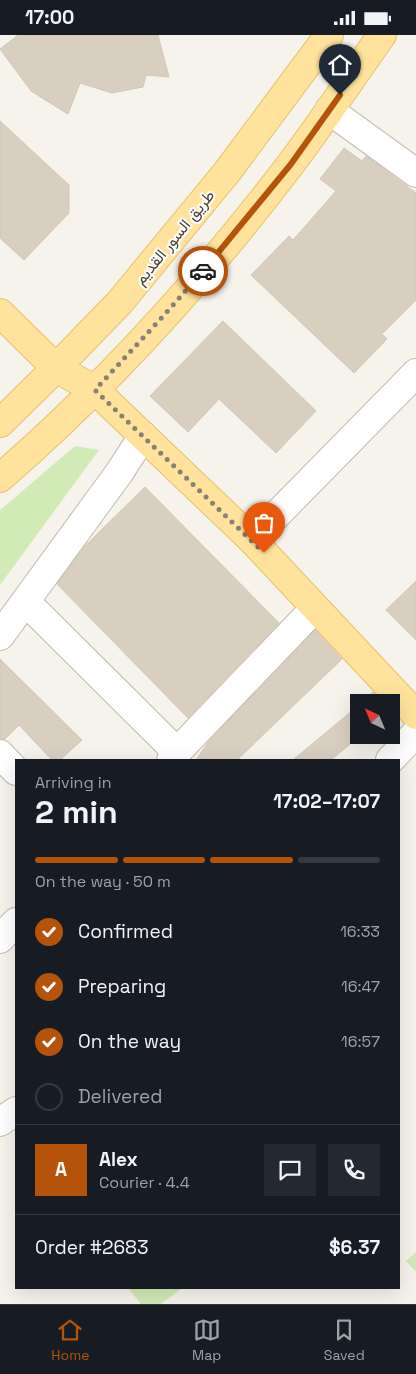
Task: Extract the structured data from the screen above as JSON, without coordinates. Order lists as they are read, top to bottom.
{
  "streets": {
    "main road": ["طريق السور القديم"]
  },
  "north": "top left",
  "page": {
    "status": "17:00",
    "heading": ["2 min", "Arriving in", "17:02–17:07"],
    "panel": [
      "Alex",
      "Courier · 4.4",
      "Order #2683",
      "$6.37"
    ],
    "bar": "On the way · 50 m",
    "list": [
      ["Confirmed", "16:33"],
      ["Preparing", "16:47"],
      ["On the way", "16:57"],
      "Delivered"
    ],
    "round": "A",
    "tabs": ["Home", "Map", "Saved"]
  }
}
